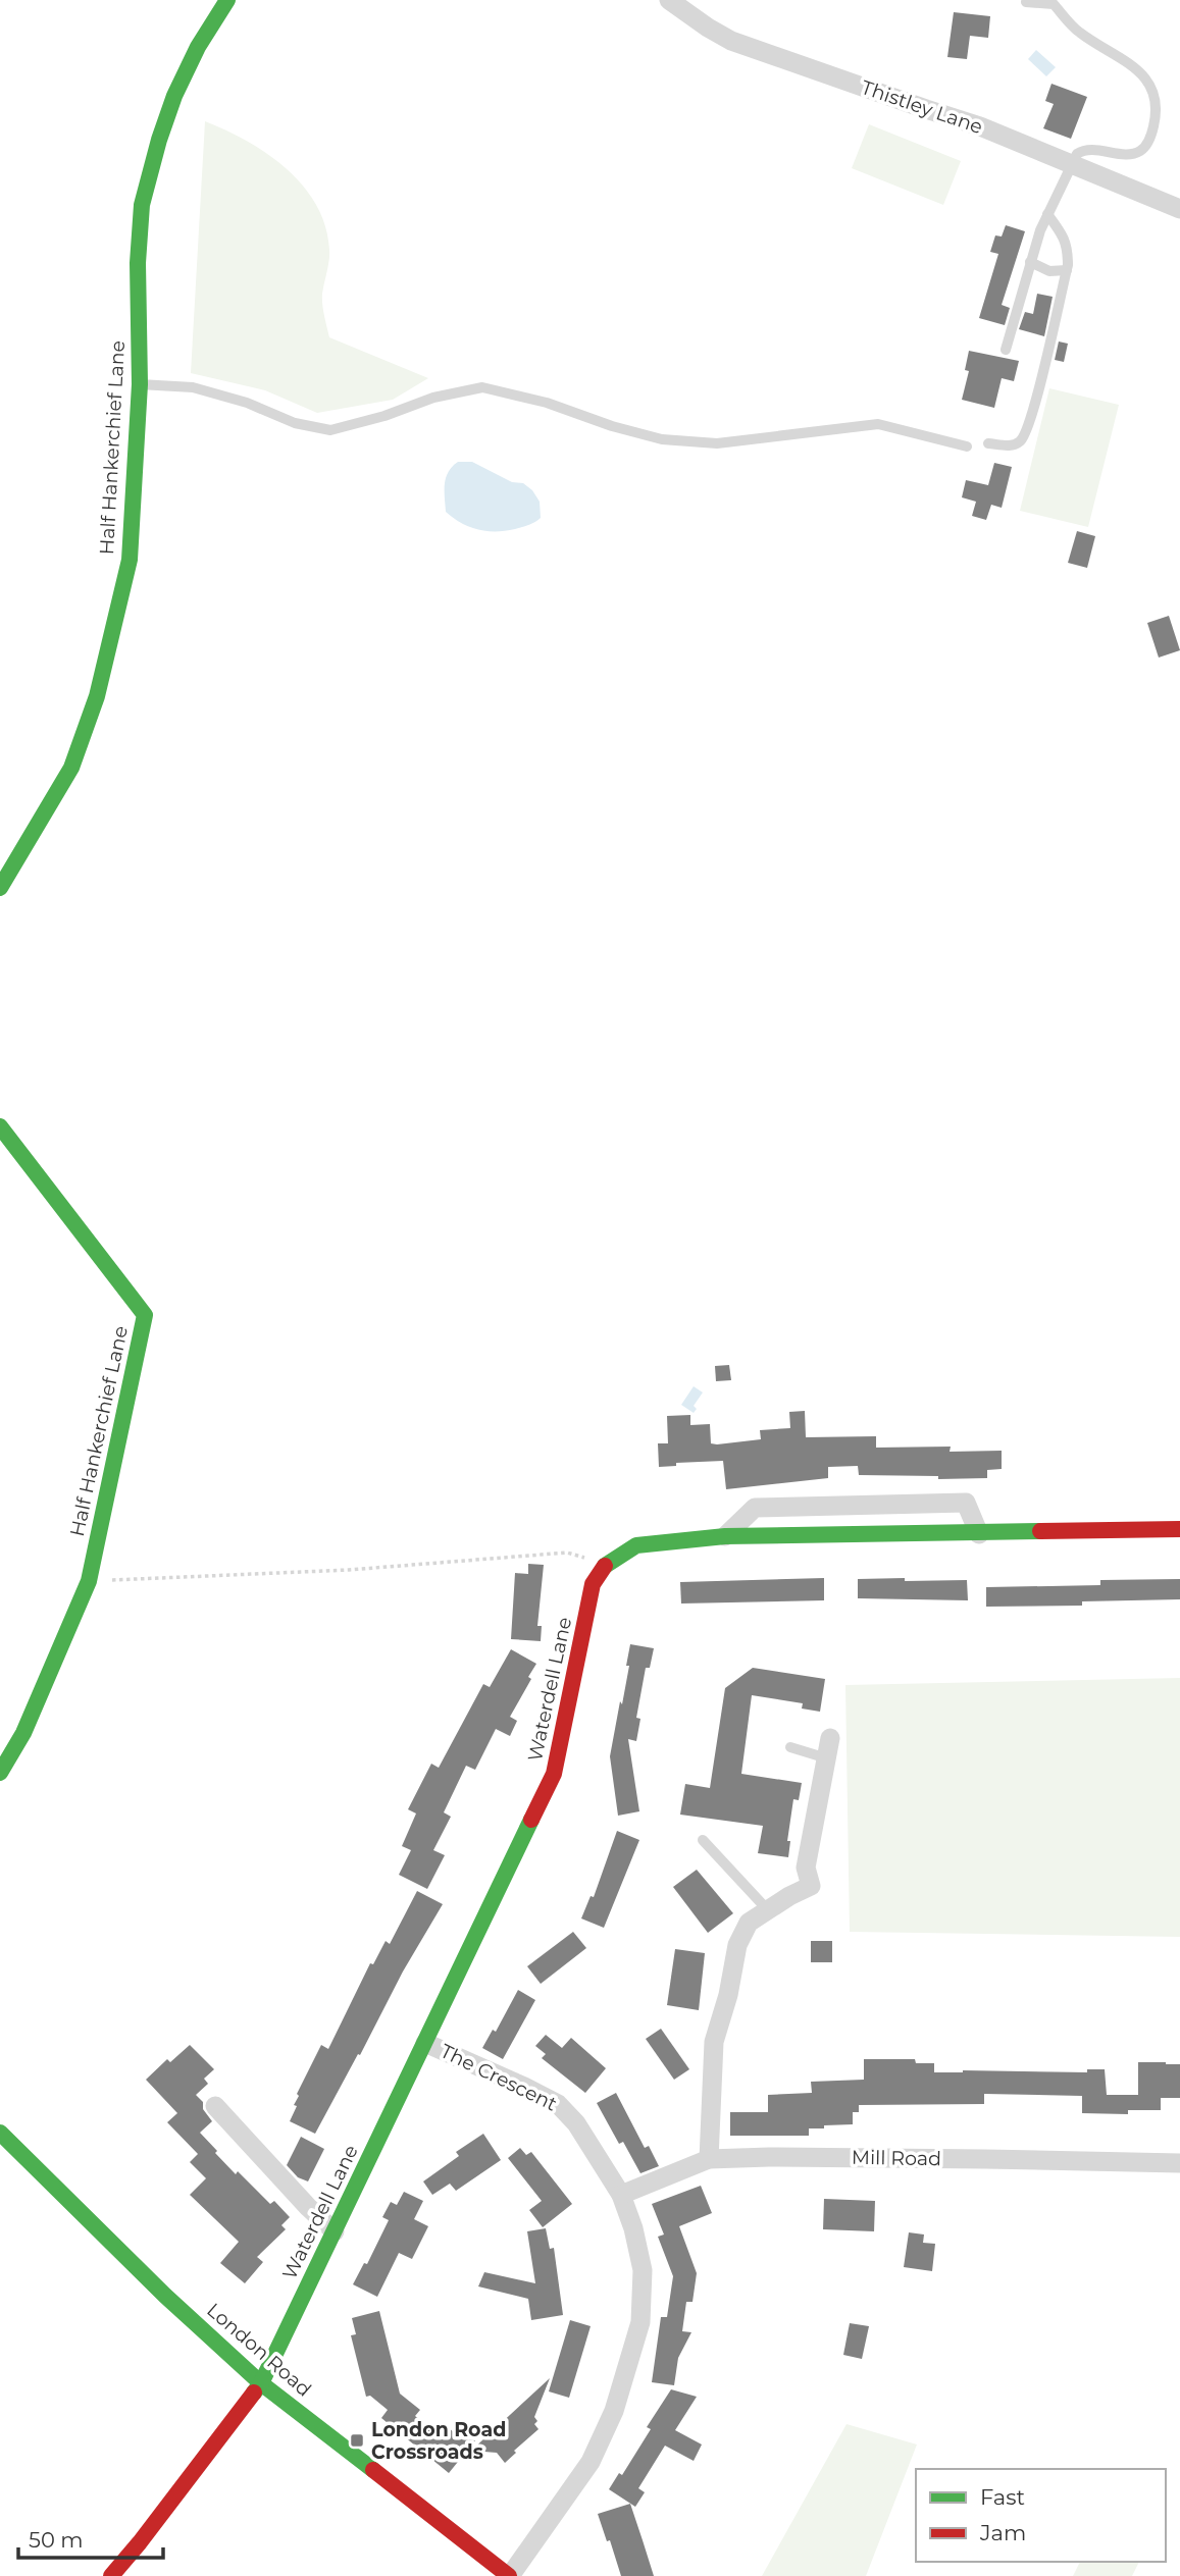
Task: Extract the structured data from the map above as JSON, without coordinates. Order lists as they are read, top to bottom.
{
  "streets": {
    "street": [
      "Thistley Lane",
      "Half Hankerchief Lane",
      "Waterdell Lane",
      "The Crescent",
      "Mill Road",
      "London Road"
    ]
  },
  "crossings": [
    ["Waterdell Lane", "The Crescent"],
    ["Waterdell Lane", "London Road"],
    ["The Crescent", "Mill Road"],
    ["The Crescent", "London Road"]
  ],
  "places": {
    "transit": ["London Road Crossroads"]
  },
  "legend": ["Fast", "Jam"],
  "scale_bar": "50 m"
}
